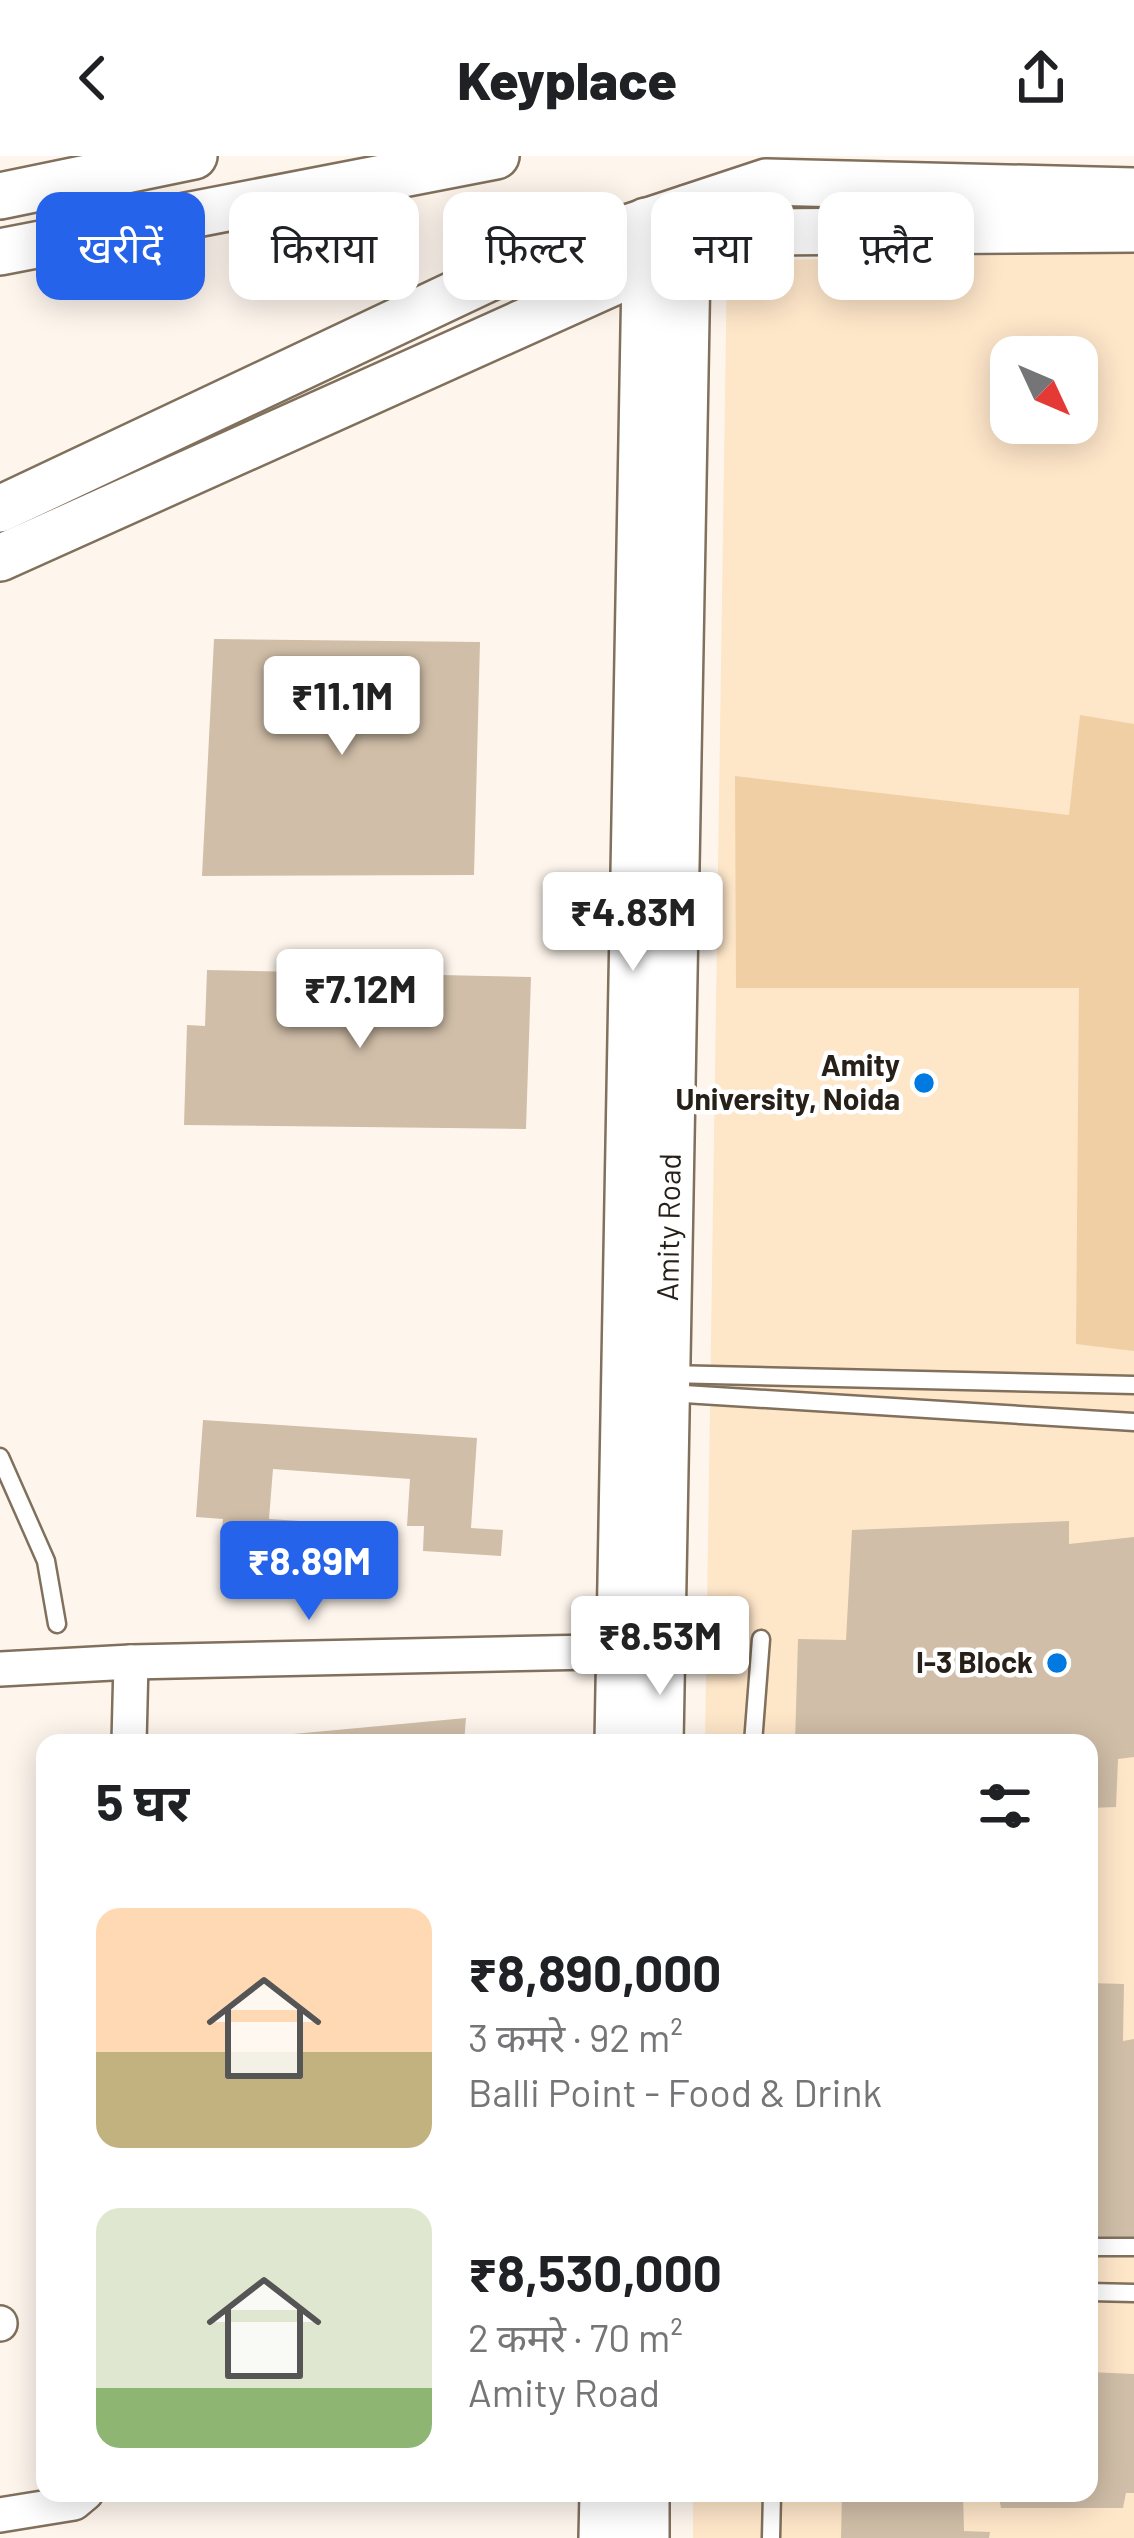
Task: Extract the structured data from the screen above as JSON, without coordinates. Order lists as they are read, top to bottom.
{
  "streets": {
    "street": ["Amity Road"]
  },
  "places": ["Amity University, Noida", "I-3 Block"],
  "north": "bottom right",
  "page": {
    "header": "Keyplace",
    "chip": [
      "खरीदें",
      "किराया",
      "फ़िल्टर",
      "नया",
      "फ़्लैट"
    ],
    "price": [
      "₹11.1M",
      "₹4.83M",
      "₹7.12M",
      "₹8.89M",
      "₹8.53M"
    ],
    "heading": "5 घर",
    "list": [
      {
        "name": "₹8,890,000",
        "note": "3 कमरे · 92 m² · Balli Point - Food & Drink"
      },
      {
        "name": "₹8,530,000",
        "note": "2 कमरे · 70 m² · Amity Road"
      }
    ]
  }
}
